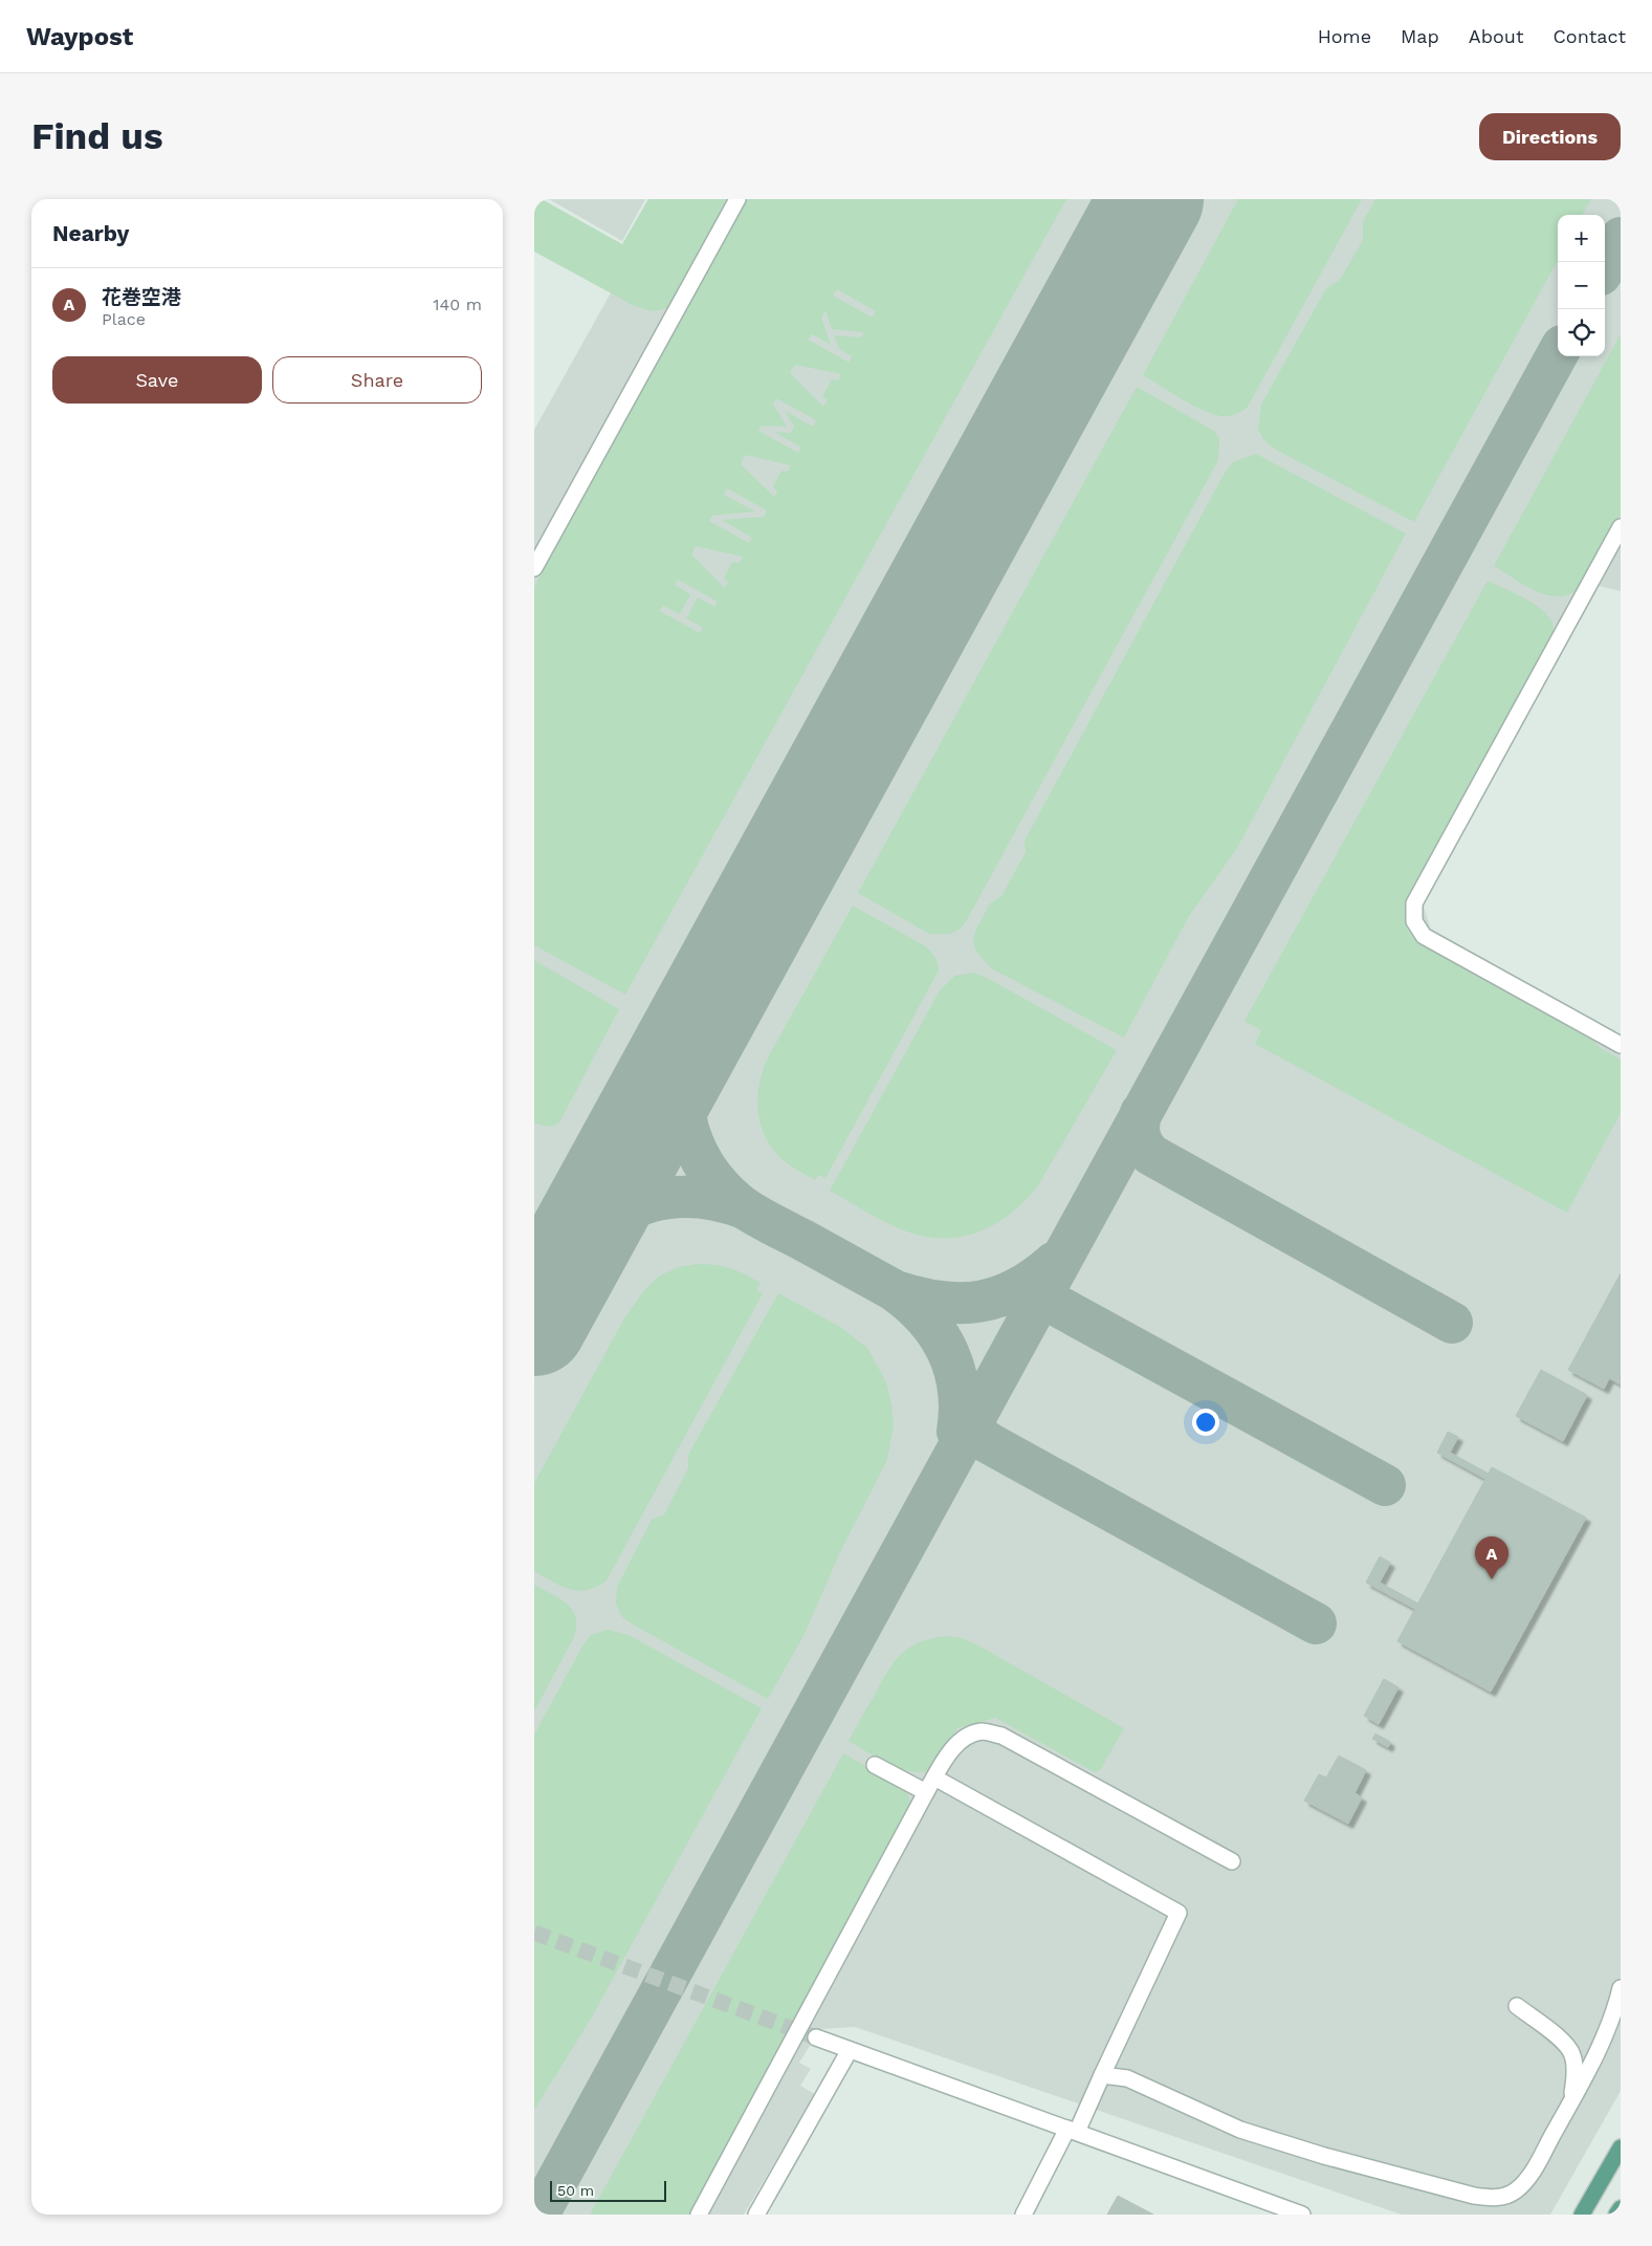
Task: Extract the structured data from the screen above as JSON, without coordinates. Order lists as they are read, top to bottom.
{
  "scale_bar": "50 m",
  "page": {
    "header": "Waypost",
    "nav": [
      "Home",
      "Map",
      "About",
      "Contact"
    ],
    "buttons": [
      "Directions",
      ["Save", "Share"]
    ],
    "title": "Find us",
    "heading": "Nearby",
    "map_buttons": ["+", "−"],
    "list": [
      {
        "mark": "A",
        "name": "花巻空港",
        "note": "Place",
        "value": "140 m"
      }
    ],
    "pins": "A",
    "scale": "50 m"
  }
}
